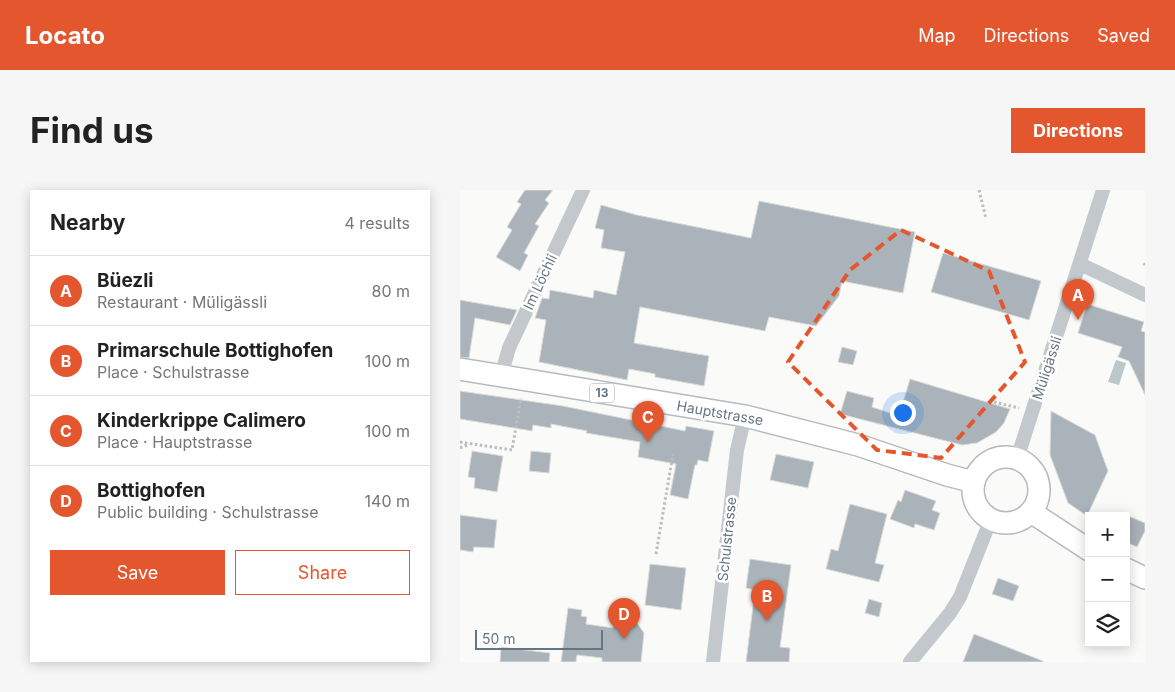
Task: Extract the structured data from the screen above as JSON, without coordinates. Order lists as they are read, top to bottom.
{
  "streets": {
    "main road": ["13", "Hauptstrasse"],
    "street": ["Im Löchli", "Müligässli", "Schulstrasse"]
  },
  "crossings": [
    ["Im Löchli", "Hauptstrasse"],
    ["Müligässli", "Hauptstrasse"],
    ["Hauptstrasse", "Schulstrasse"]
  ],
  "scale_bar": "50 m",
  "page": {
    "header": "Locato",
    "nav": ["Map", "Directions", "Saved"],
    "buttons": [
      "Directions",
      ["Save", "Share"]
    ],
    "title": "Find us",
    "heading": ["Nearby", "4 results"],
    "list": [
      {
        "mark": "A",
        "name": "Büezli",
        "note": "Restaurant · Müligässli",
        "value": "80 m"
      },
      {
        "mark": "B",
        "name": "Primarschule Bottighofen",
        "note": "Place · Schulstrasse",
        "value": "100 m"
      },
      {
        "mark": "C",
        "name": "Kinderkrippe Calimero",
        "note": "Place · Hauptstrasse",
        "value": "100 m"
      },
      {
        "mark": "D",
        "name": "Bottighofen",
        "note": "Public building · Schulstrasse",
        "value": "140 m"
      }
    ],
    "pins": [
      "A",
      "C",
      "B",
      "D"
    ],
    "map_buttons": ["+", "−"],
    "scale": "50 m"
  }
}
